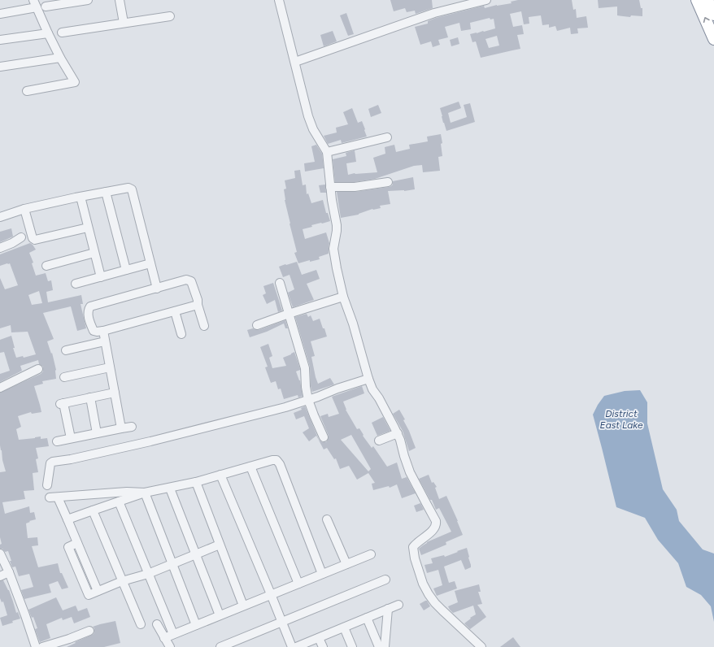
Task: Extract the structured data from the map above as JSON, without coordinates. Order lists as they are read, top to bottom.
{
  "water": ["District East Lake"]
}
